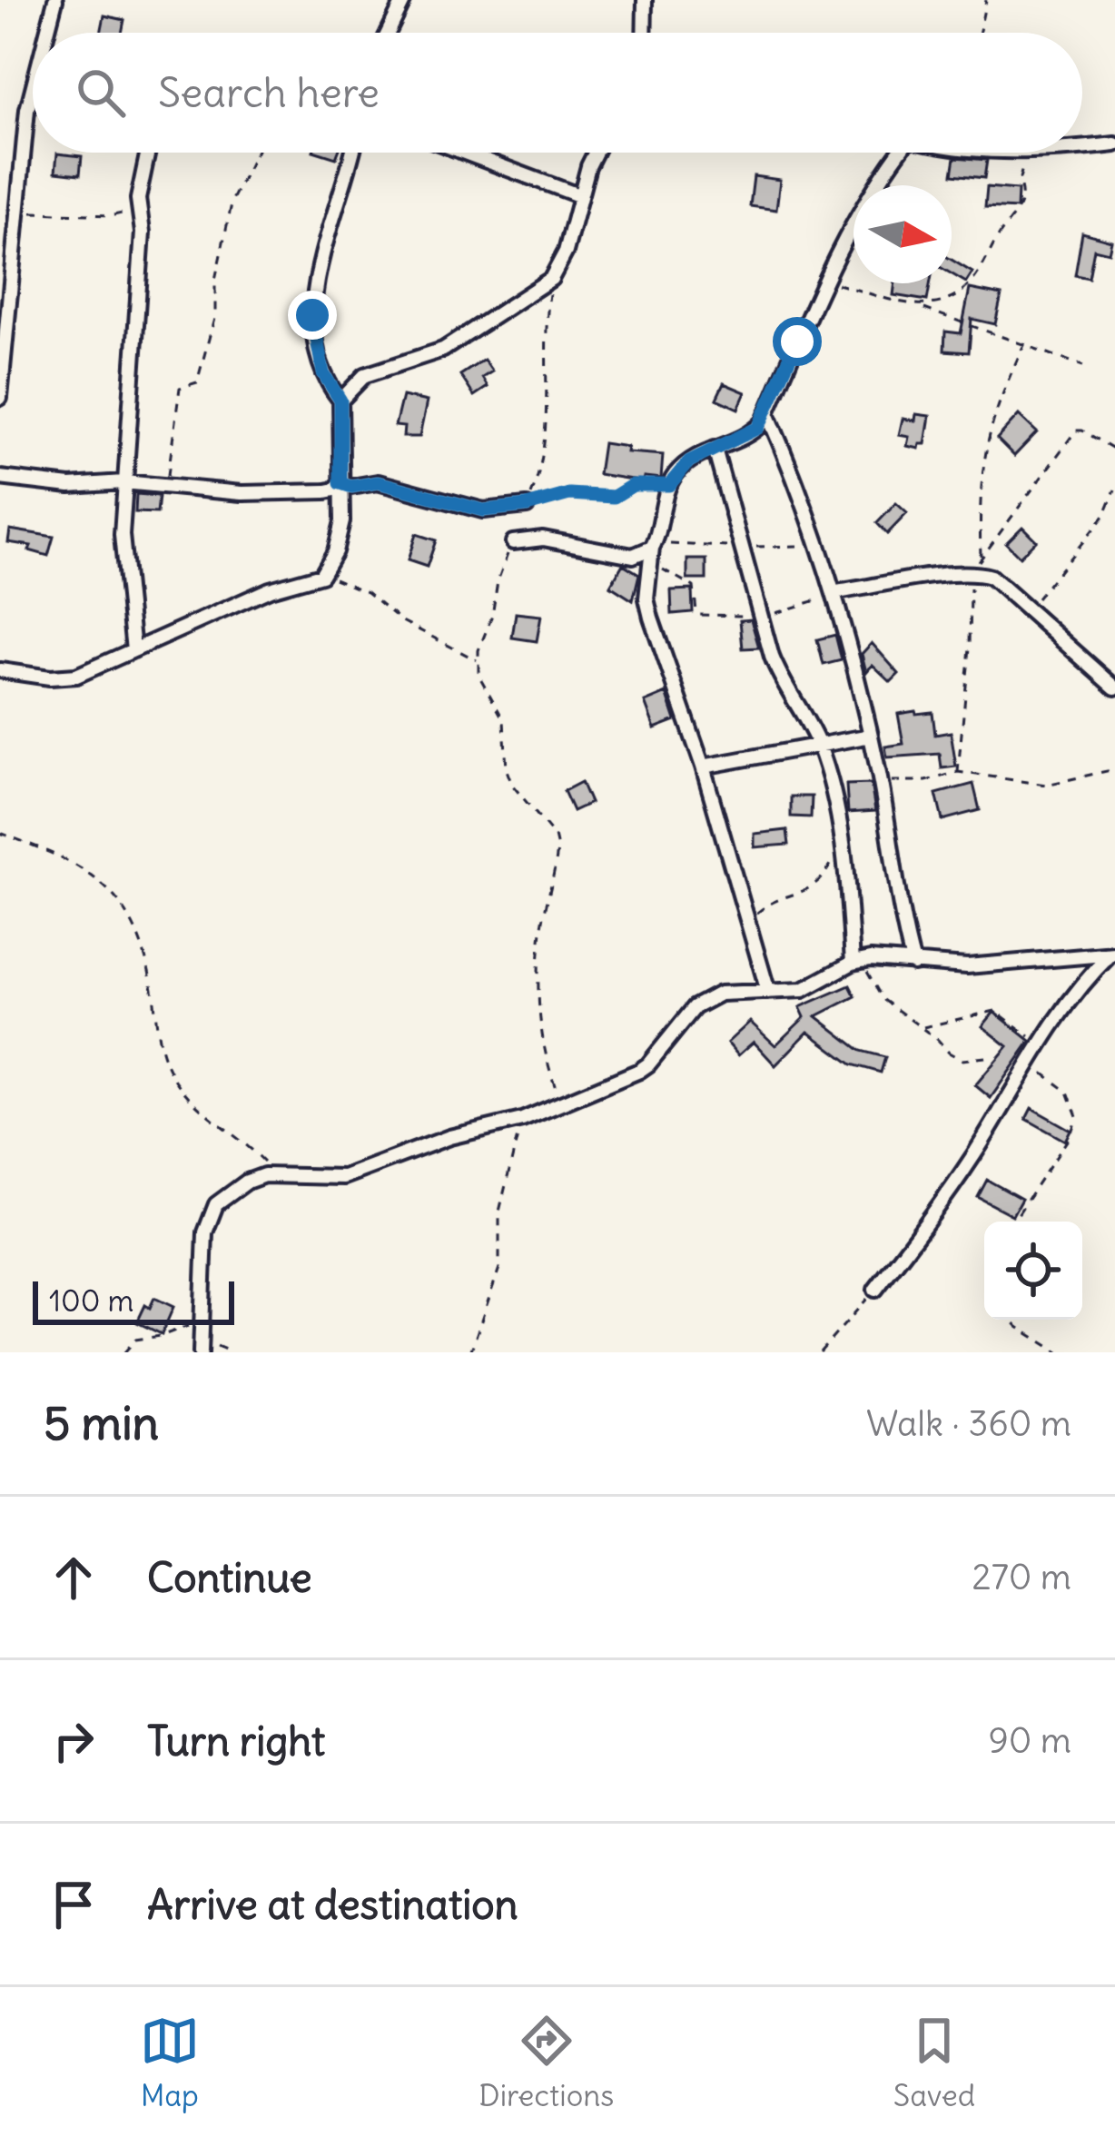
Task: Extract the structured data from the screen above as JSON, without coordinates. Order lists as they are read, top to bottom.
{
  "scale_bar": "100 m",
  "north": "right",
  "page": {
    "search": "Search here",
    "scale": "100 m",
    "heading": ["5 min", "Walk · 360 m"],
    "list": [
      ["Continue", "270 m"],
      ["Turn right", "90 m"],
      "Arrive at destination"
    ],
    "nav": ["Map", "Directions", "Saved"]
  }
}
